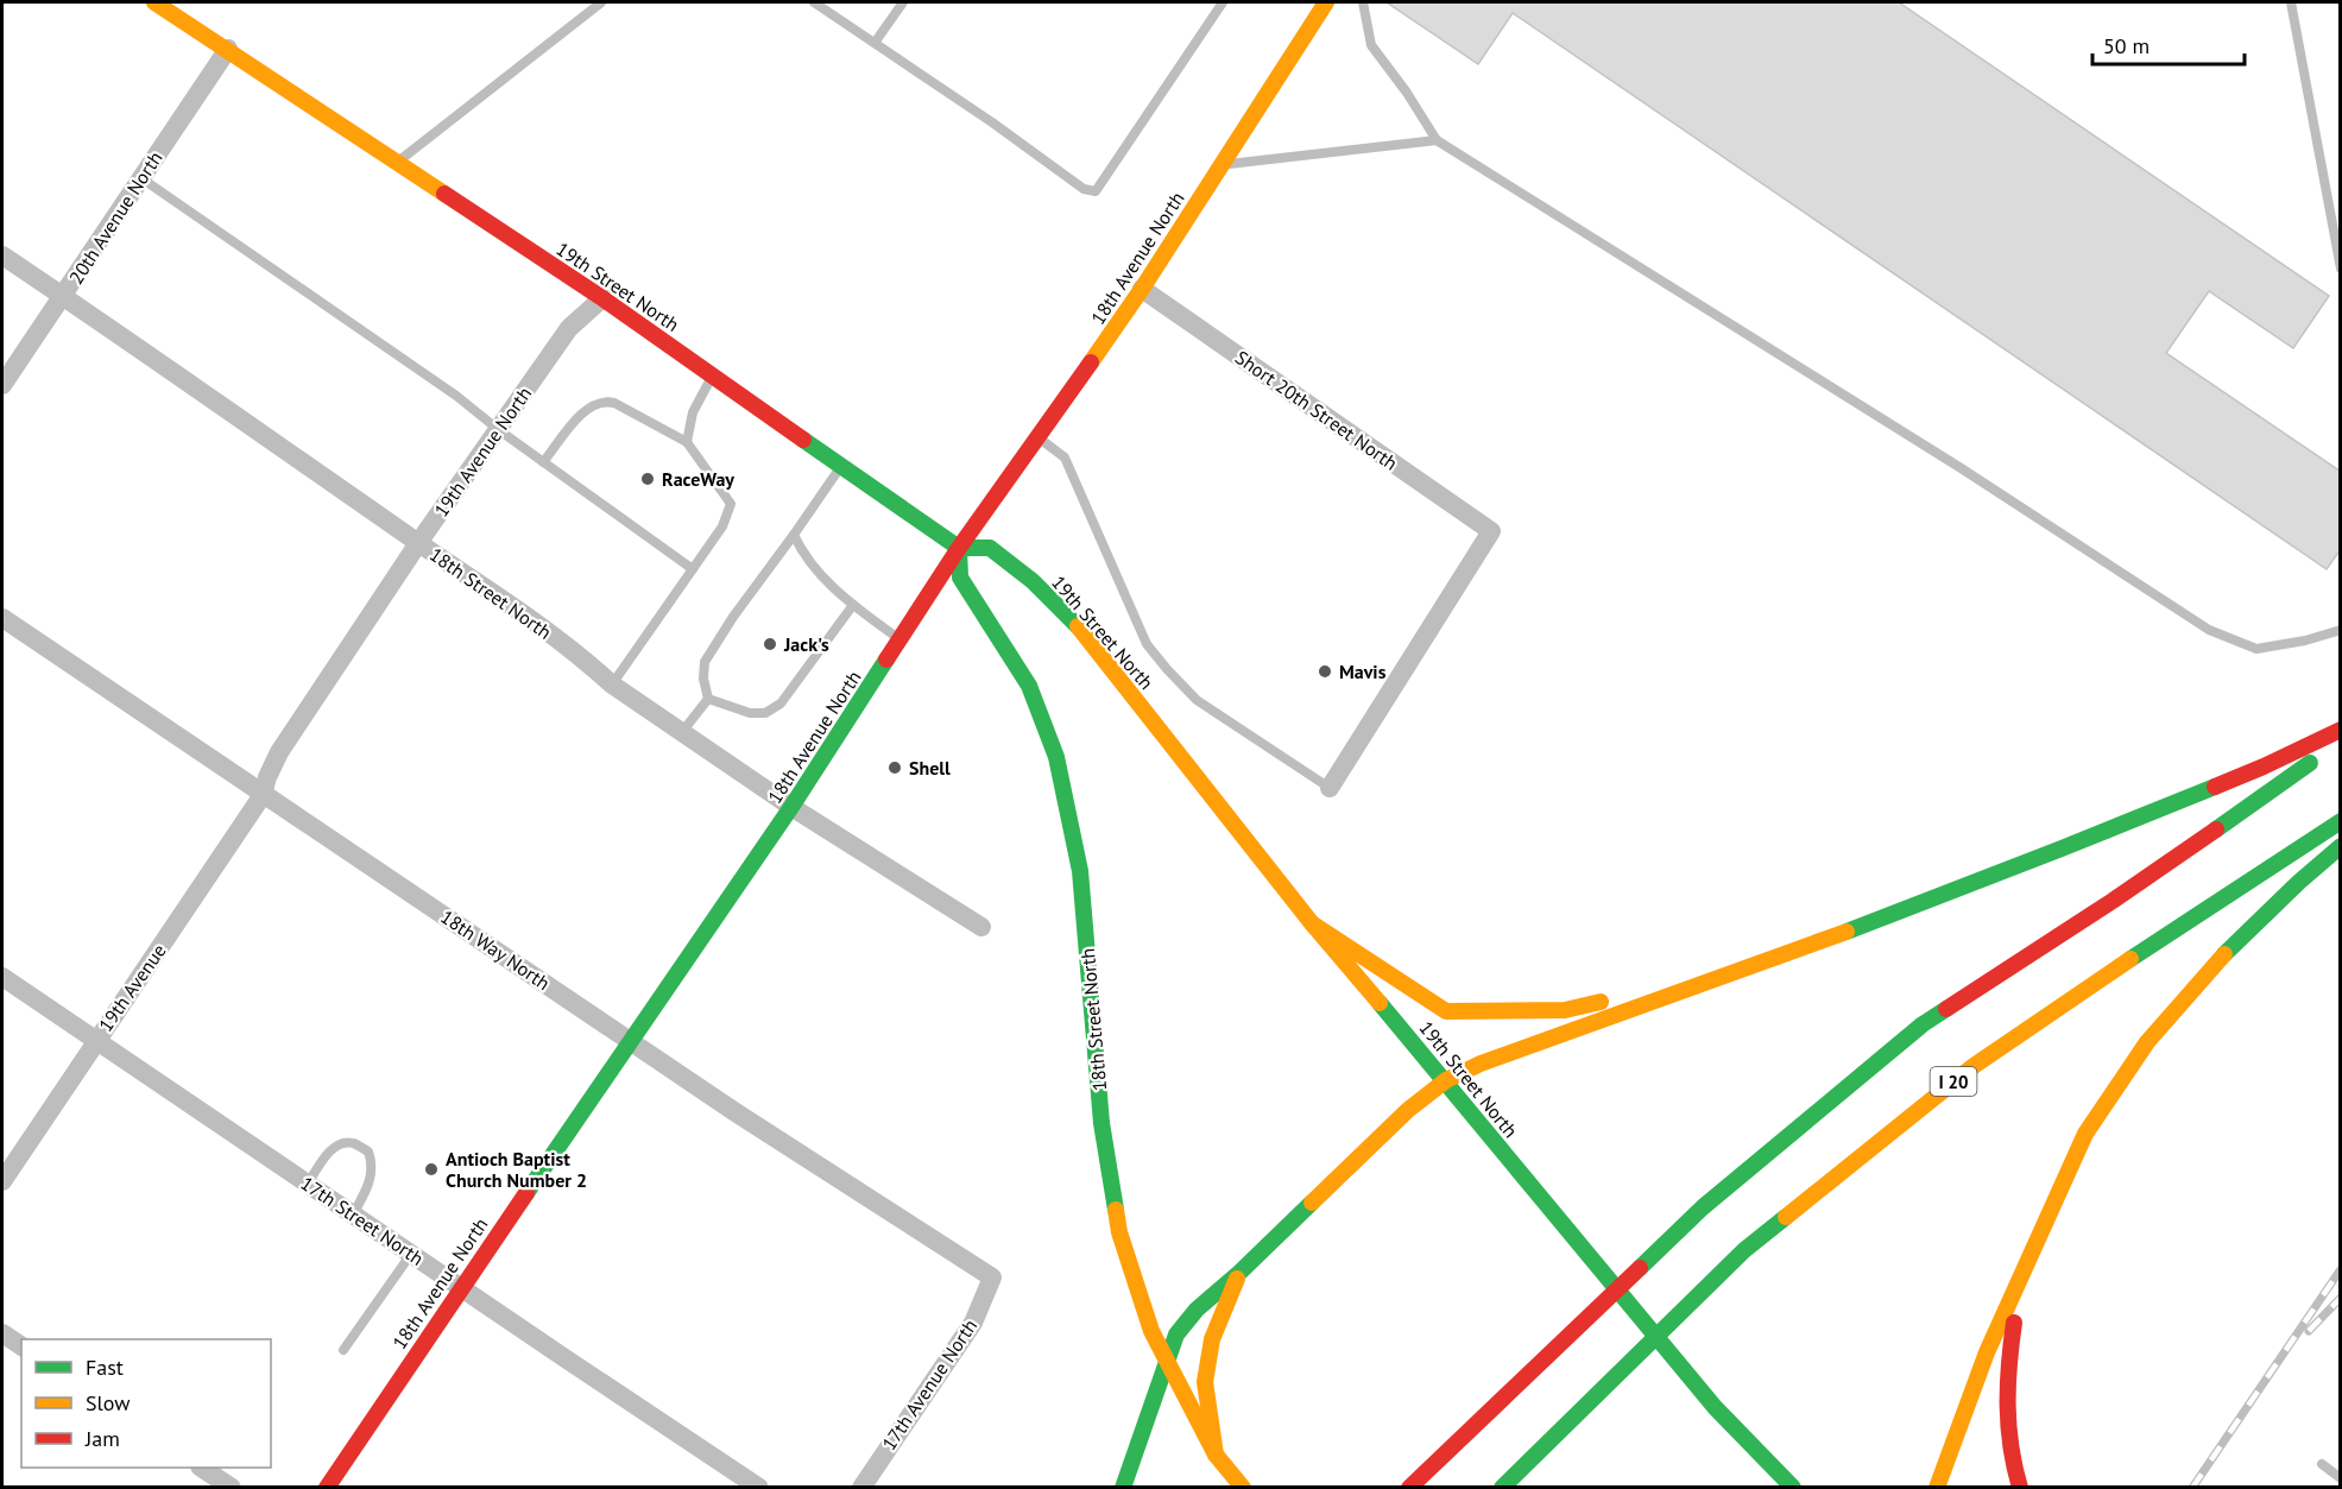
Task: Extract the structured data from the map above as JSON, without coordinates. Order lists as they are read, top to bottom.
{
  "streets": {
    "main road": [
      "18th Avenue North",
      "19th Street North",
      "18th Street North",
      "I 20"
    ],
    "street": [
      "20th Avenue North",
      "Short 20th Street North",
      "19th Avenue North",
      "18th Way North",
      "19th Avenue",
      "17th Street North",
      "17th Avenue North"
    ]
  },
  "crossings": [
    ["20th Avenue North", "19th Street North"],
    ["20th Avenue North", "18th Street North"],
    ["18th Avenue North", "19th Street North"],
    ["18th Avenue North", "Short 20th Street North"],
    ["18th Avenue North", "18th Street North"],
    ["18th Avenue North", "18th Way North"],
    ["18th Avenue North", "17th Street North"],
    ["19th Street North", "19th Avenue North"],
    ["19th Street North", "18th Street North"],
    ["19th Avenue North", "18th Street North"],
    ["19th Avenue North", "18th Way North"],
    ["19th Avenue North", "19th Avenue"],
    ["18th Way North", "19th Avenue"],
    ["18th Way North", "17th Avenue North"],
    ["19th Avenue", "17th Street North"]
  ],
  "places": [
    "RaceWay",
    "Jack's",
    "Mavis",
    "Shell",
    "Antioch Baptist Church Number 2"
  ],
  "legend": ["Fast", "Slow", "Jam"],
  "scale_bar": "50 m"
}
